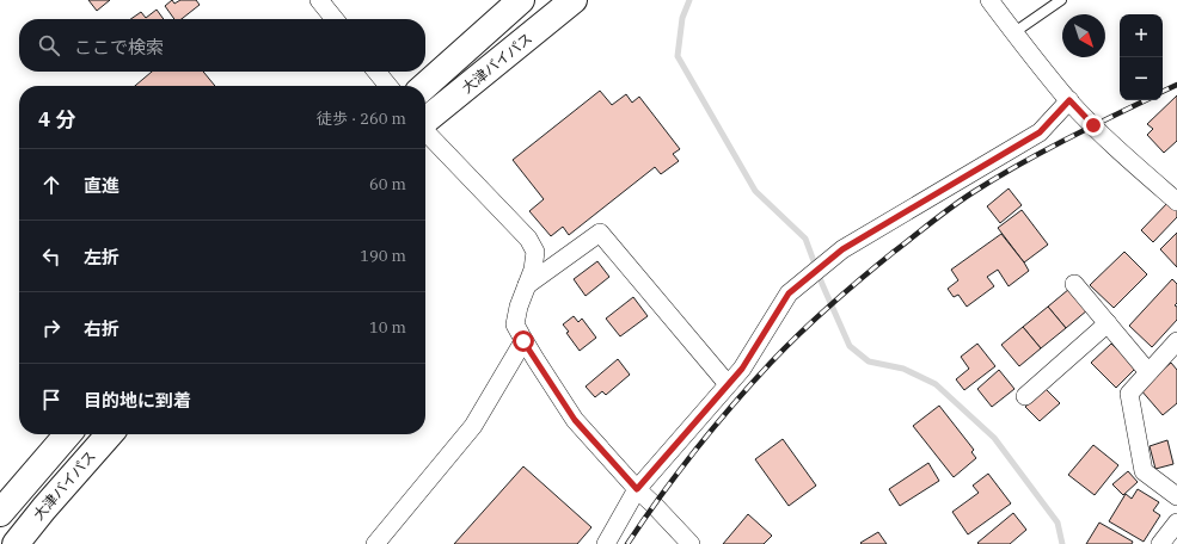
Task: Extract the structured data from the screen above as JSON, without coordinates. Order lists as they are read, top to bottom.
{
  "streets": {
    "highway": ["大津バイパス"]
  },
  "north": "bottom right",
  "page": {
    "map_buttons": ["+", "−"],
    "search": "ここで検索",
    "heading": ["4 分", "徒歩 · 260 m"],
    "list": [
      ["直進", "60 m"],
      ["左折", "190 m"],
      ["右折", "10 m"],
      "目的地に到着"
    ]
  }
}
